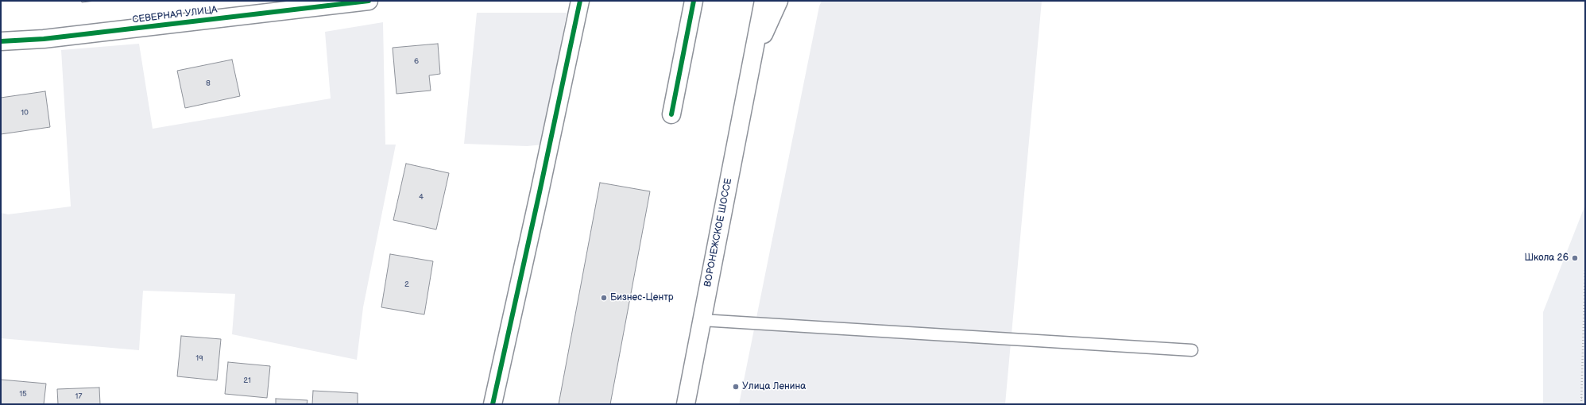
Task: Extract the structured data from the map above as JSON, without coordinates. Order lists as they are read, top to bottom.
{
  "streets": {
    "street": ["СЕВЕРНАЯ УЛИЦА", "ВОРОНЕЖСКОЕ ШОССЕ"]
  },
  "places": ["Школа 26", "Бизнес-Центр", "Улица Ленина"],
  "house_numbers": [
    "6",
    "8",
    "10",
    "4",
    "2",
    "19",
    "21",
    "15",
    "17"
  ]
}
